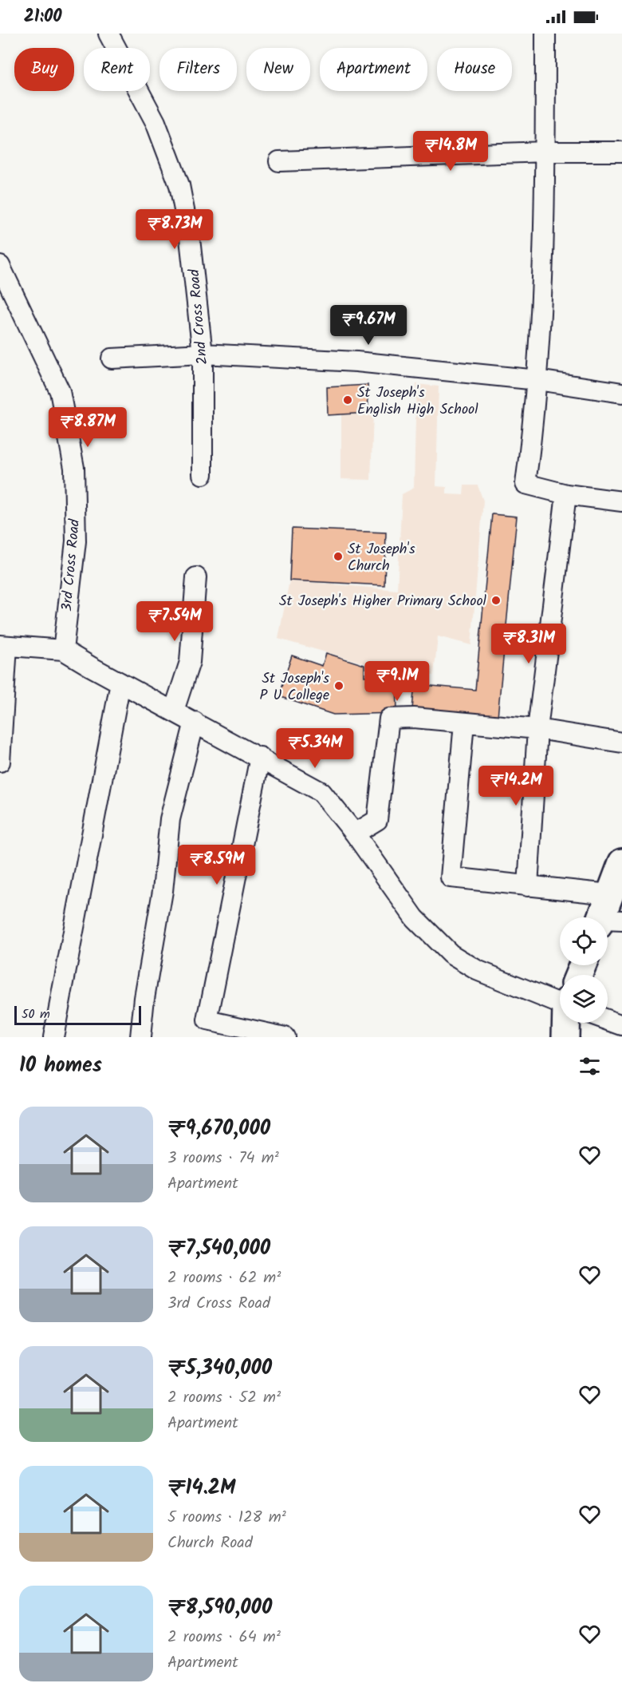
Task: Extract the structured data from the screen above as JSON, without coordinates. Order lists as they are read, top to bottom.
{
  "streets": {
    "street": ["2nd Cross Road", "3rd Cross Road"]
  },
  "places": [
    "St Joseph's English High School",
    "St Joseph's Church",
    "St Joseph's Higher Primary School",
    "St Joseph's P U College"
  ],
  "scale_bar": "50 m",
  "page": {
    "status": "21:00",
    "chip": [
      "Buy",
      "Rent",
      "Filters",
      "New",
      "Apartment",
      "House"
    ],
    "price": [
      "₹14.8M",
      "₹8.73M",
      "₹9.67M",
      "₹8.87M",
      "₹7.54M",
      "₹8.31M",
      "₹9.1M",
      "₹5.34M",
      "₹14.2M",
      "₹8.59M"
    ],
    "scale": "50 m",
    "heading": "10 homes",
    "list": [
      {
        "name": "₹9,670,000",
        "note": "3 rooms · 74 m² · Apartment"
      },
      {
        "name": "₹7,540,000",
        "note": "2 rooms · 62 m² · 3rd Cross Road"
      },
      {
        "name": "₹5,340,000",
        "note": "2 rooms · 52 m² · Apartment"
      },
      {
        "name": "₹14.2M",
        "note": "5 rooms · 128 m² · Church Road"
      },
      {
        "name": "₹8,590,000",
        "note": "2 rooms · 64 m² · Apartment"
      }
    ]
  }
}
